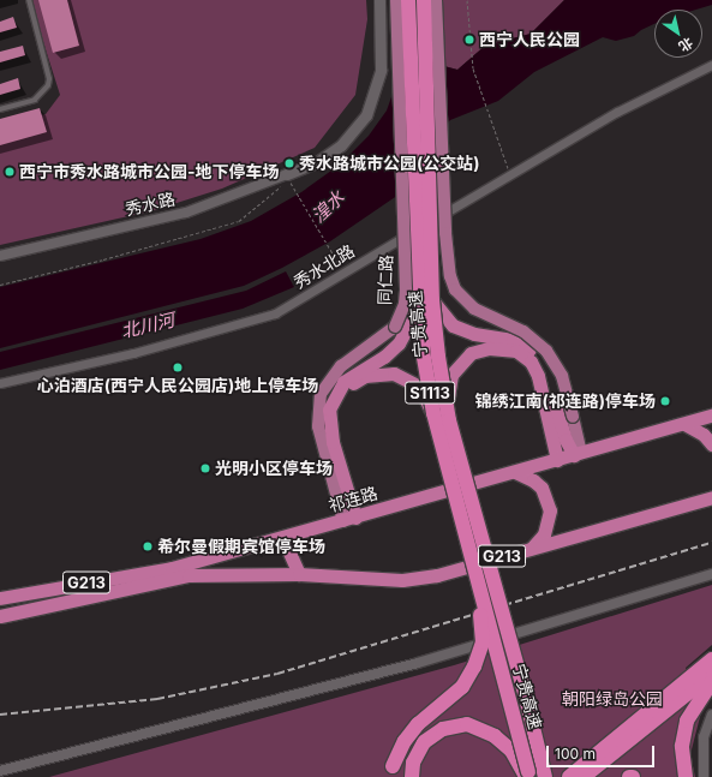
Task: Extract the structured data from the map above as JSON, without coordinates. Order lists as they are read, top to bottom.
{
  "streets": {
    "highway": [
      "宁贵高速",
      "S1113",
      "祁连路",
      "G213"
    ],
    "main road": ["秀水路", "同仁路"],
    "street": ["秀水北路"]
  },
  "crossings": [
    ["同仁路", "祁连路"]
  ],
  "water": ["湟水", "北川河"],
  "parks": ["朝阳绿岛公园"],
  "places": [
    "西宁人民公园",
    "秀水路城市公园(公交站)",
    "西宁市秀水路城市公园-地下停车场",
    "心泊酒店(西宁人民公园店)地上停车场",
    "锦绣江南(祁连路)停车场",
    "光明小区停车场",
    "希尔曼假期宾馆停车场"
  ],
  "scale_bar": "100 m",
  "north": "bottom right"
}
